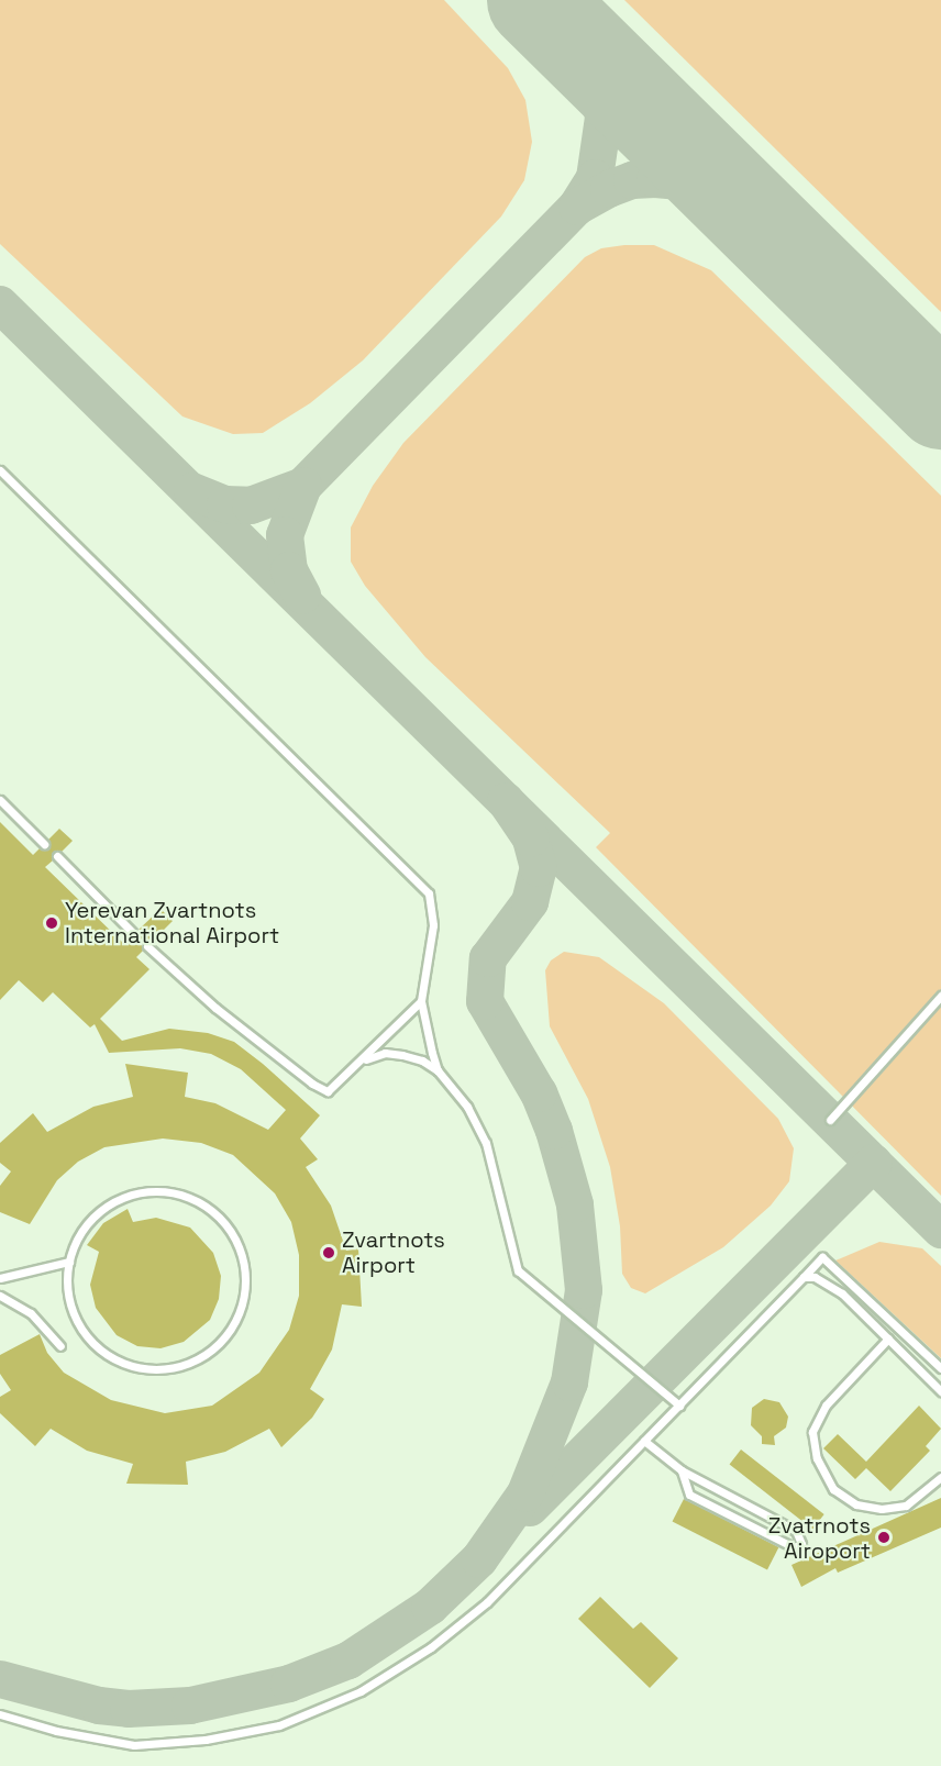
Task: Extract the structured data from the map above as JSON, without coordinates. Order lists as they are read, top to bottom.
{
  "places": ["Yerevan Zvartnots International Airport", "Zvartnots Airport", "Zvatrnots Airoport"]
}
